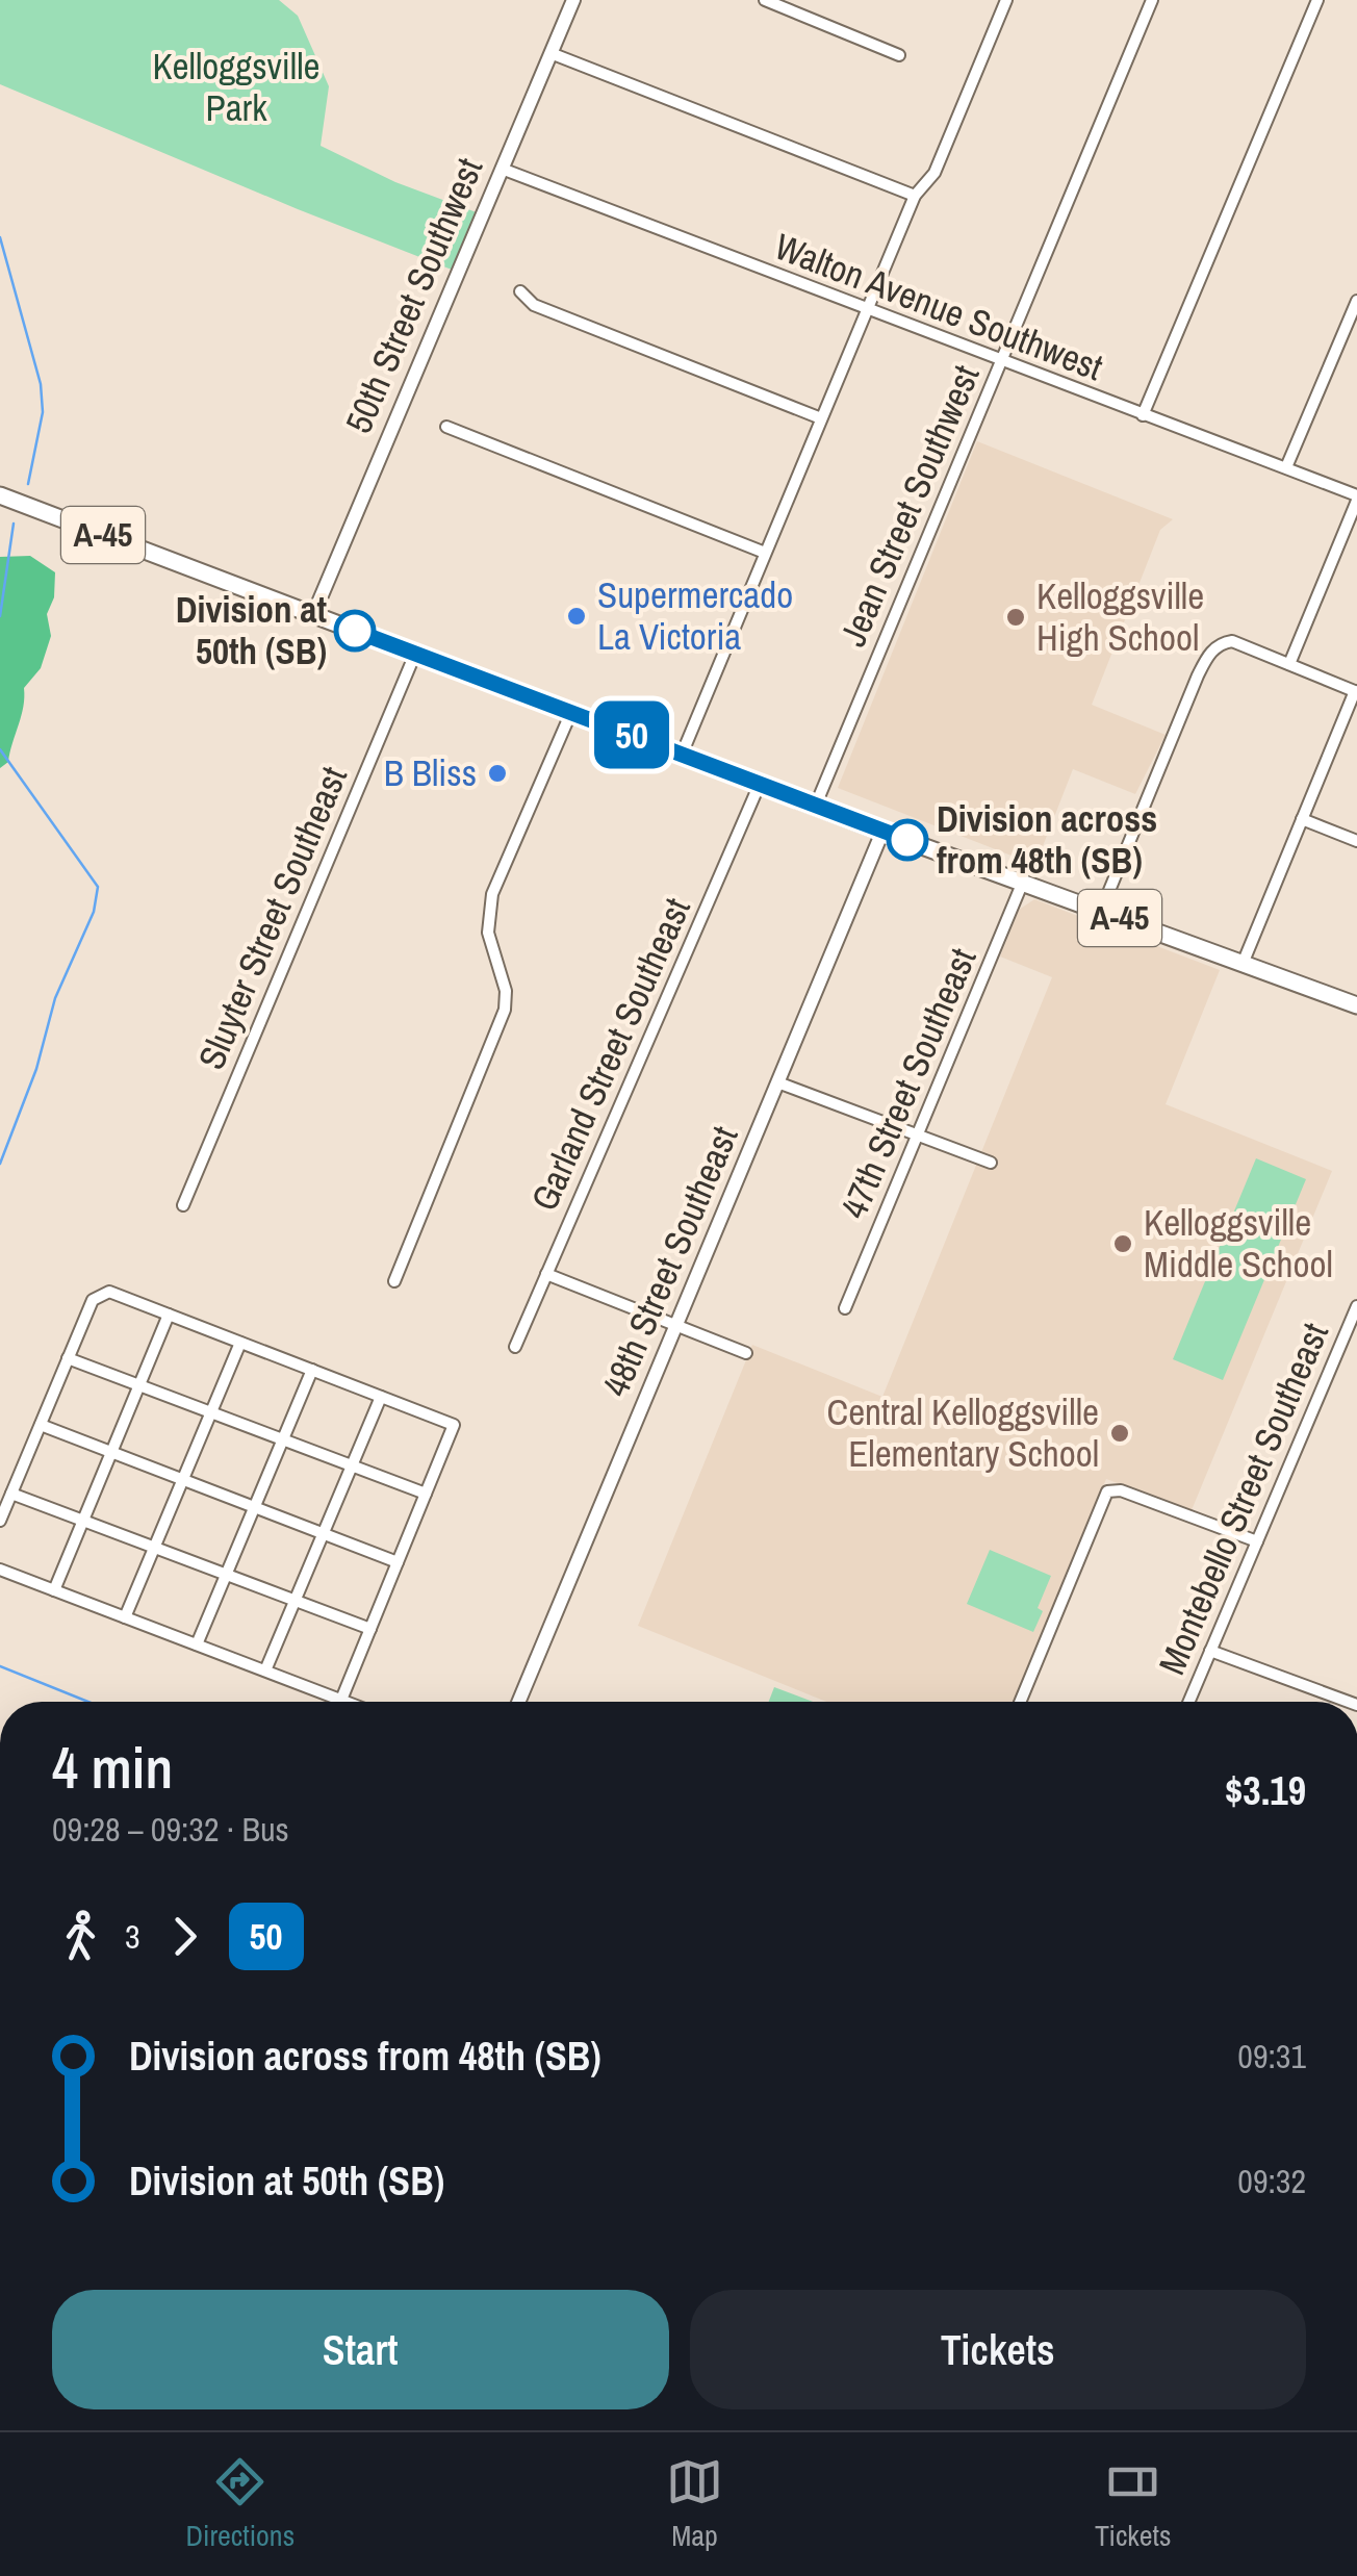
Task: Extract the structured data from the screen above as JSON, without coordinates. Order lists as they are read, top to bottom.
{
  "streets": {
    "main road": ["A-45"],
    "street": [
      "50th Street Southwest",
      "Walton Avenue Southwest",
      "Jean Street Southwest",
      "Sluyter Street Southeast",
      "Garland Street Southeast",
      "47th Street Southeast",
      "48th Street Southeast",
      "Montebello Street Southeast"
    ]
  },
  "crossings": [
    ["50th Street Southwest", "Walton Avenue Southwest"],
    ["50th Street Southwest", "A-45"],
    ["Walton Avenue Southwest", "Jean Street Southwest"],
    ["Jean Street Southwest", "A-45"],
    ["A-45", "Sluyter Street Southeast"],
    ["A-45", "Garland Street Southeast"],
    ["A-45", "47th Street Southeast"],
    ["A-45", "48th Street Southeast"]
  ],
  "parks": ["Kelloggsville Park"],
  "places": [
    "Supermercado La Victoria",
    "Kelloggsville High School",
    "Division at 50th (SB)",
    "B Bliss",
    "Division across from 48th (SB)",
    "Kelloggsville Middle School",
    "Central Kelloggsville Elementary School"
  ],
  "lines": ["bus line 50"],
  "page": {
    "on_map": "50",
    "heading": ["4 min", "09:28 – 09:32 · Bus", "$3.19"],
    "legs": ["3", "50"],
    "list": [
      {
        "name": "Division across from 48th (SB)",
        "value": "09:31"
      },
      {
        "name": "Division at 50th (SB)",
        "value": "09:32"
      }
    ],
    "buttons": ["Start", "Tickets"],
    "tabs": ["Directions", "Map", "Tickets"]
  }
}
